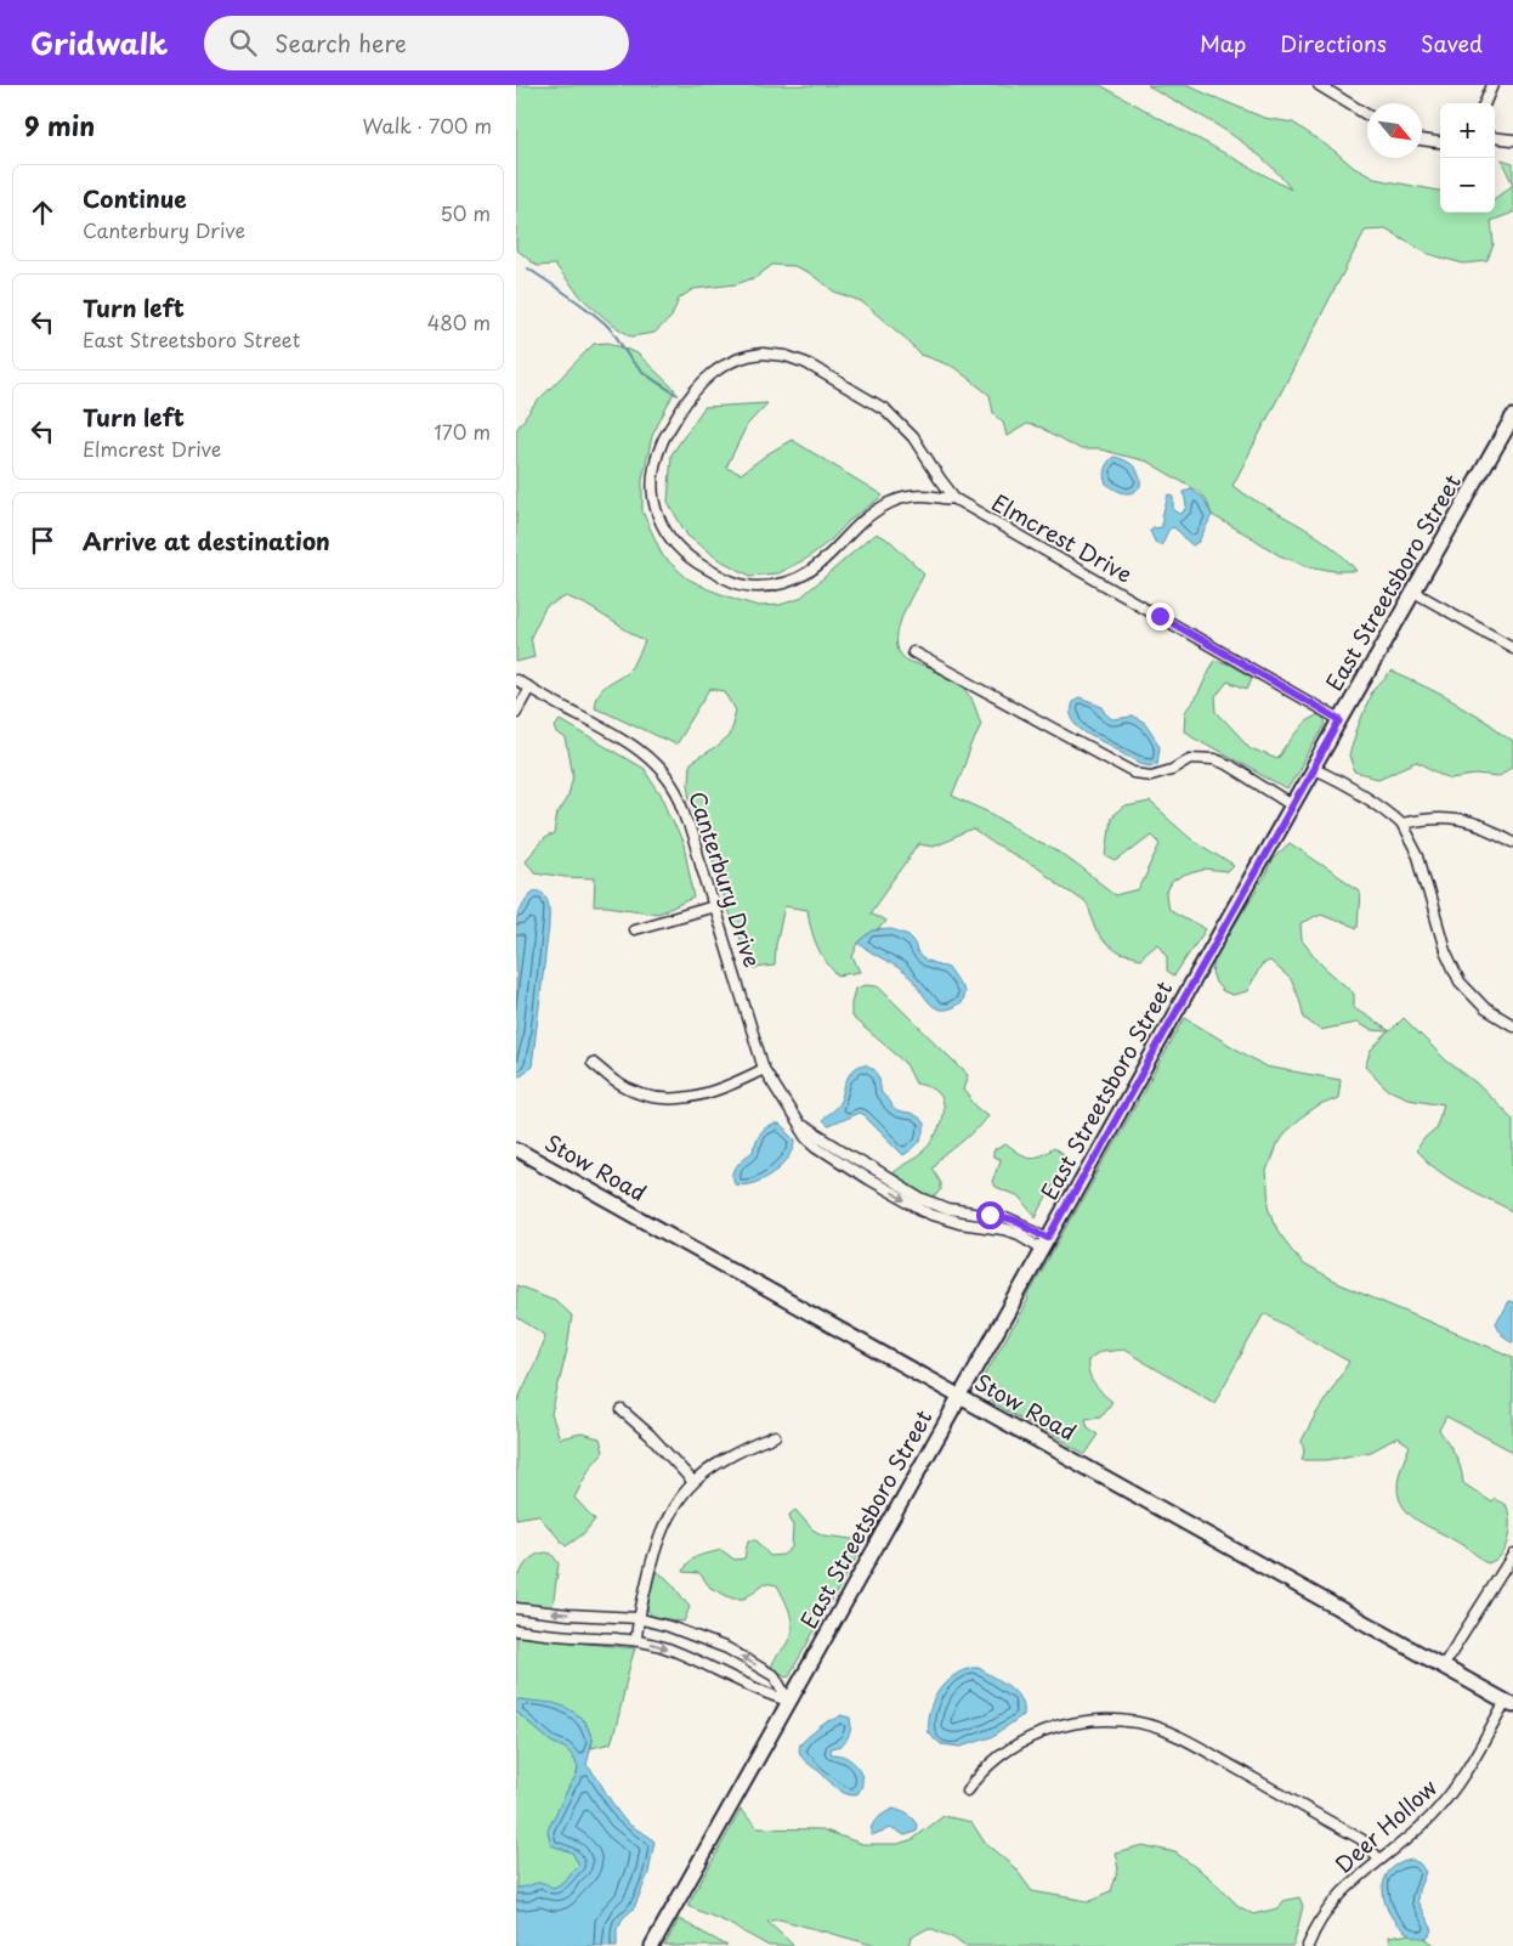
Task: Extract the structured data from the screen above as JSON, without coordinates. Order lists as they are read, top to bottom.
{
  "streets": {
    "main road": ["East Streetsboro Street", "Stow Road"],
    "street": ["Elmcrest Drive", "Canterbury Drive", "Deer Hollow"]
  },
  "crossings": [
    ["Elmcrest Drive", "East Streetsboro Street"],
    ["East Streetsboro Street", "Canterbury Drive"],
    ["East Streetsboro Street", "Stow Road"],
    ["Stow Road", "Deer Hollow"]
  ],
  "north": "bottom right",
  "page": {
    "header": "Gridwalk",
    "search": "Search here",
    "nav": ["Map", "Directions", "Saved"],
    "heading": ["9 min", "Walk · 700 m"],
    "map_buttons": ["+", "−"],
    "list": [
      ["Continue", "Canterbury Drive", "50 m"],
      ["Turn left", "East Streetsboro Street", "480 m"],
      ["Turn left", "Elmcrest Drive", "170 m"],
      "Arrive at destination"
    ]
  }
}
